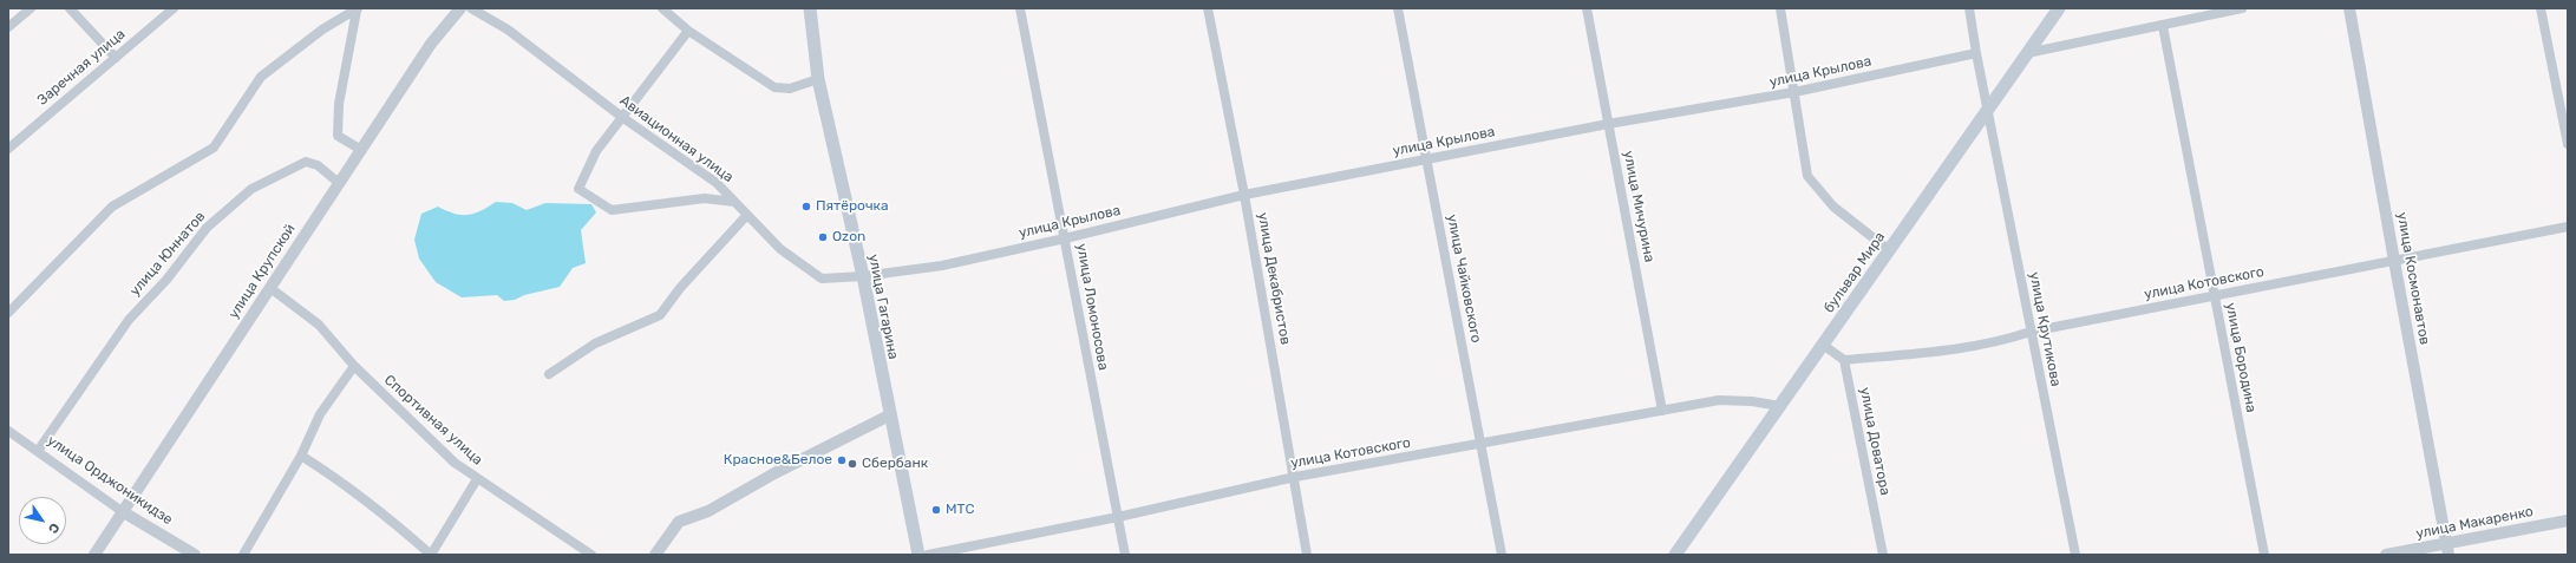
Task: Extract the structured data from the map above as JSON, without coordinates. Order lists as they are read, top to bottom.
{
  "streets": {
    "main road": ["бульвар Мира", "улица Гагарина"],
    "street": [
      "Заречная улица",
      "улица Крылова",
      "Авиационная улица",
      "улица Мичурина",
      "улица Юннатов",
      "улица Крупской",
      "улица Декабристов",
      "улица Чайковского",
      "улица Космонавтов",
      "улица Котовского",
      "улица Ломоносова",
      "улица Крутикова",
      "улица Бородина",
      "Спортивная улица",
      "улица Доватора",
      "улица Орджоникидзе",
      "улица Макаренко"
    ]
  },
  "crossings": [
    ["улица Крылова", "Авиационная улица"],
    ["улица Крылова", "улица Мичурина"],
    ["улица Крылова", "улица Декабристов"],
    ["улица Крылова", "улица Чайковского"],
    ["улица Крылова", "улица Гагарина"],
    ["улица Крылова", "улица Ломоносова"],
    ["Авиационная улица", "улица Гагарина"],
    ["улица Мичурина", "улица Котовского"],
    ["улица Юннатов", "улица Крупской"],
    ["улица Юннатов", "улица Орджоникидзе"],
    ["улица Крупской", "Спортивная улица"],
    ["улица Крупской", "улица Орджоникидзе"],
    ["бульвар Мира", "улица Котовского"],
    ["бульвар Мира", "улица Крутикова"],
    ["улица Декабристов", "улица Котовского"],
    ["улица Чайковского", "улица Котовского"],
    ["улица Космонавтов", "улица Котовского"],
    ["улица Космонавтов", "улица Макаренко"],
    ["улица Котовского", "улица Ломоносова"],
    ["улица Котовского", "улица Крутикова"],
    ["улица Котовского", "улица Бородина"],
    ["улица Котовского", "улица Доватора"]
  ],
  "places": [
    "Пятёрочка",
    "Ozon",
    "Красное&Белое",
    "Сбербанк",
    "МТС"
  ],
  "north": "bottom right"
}
